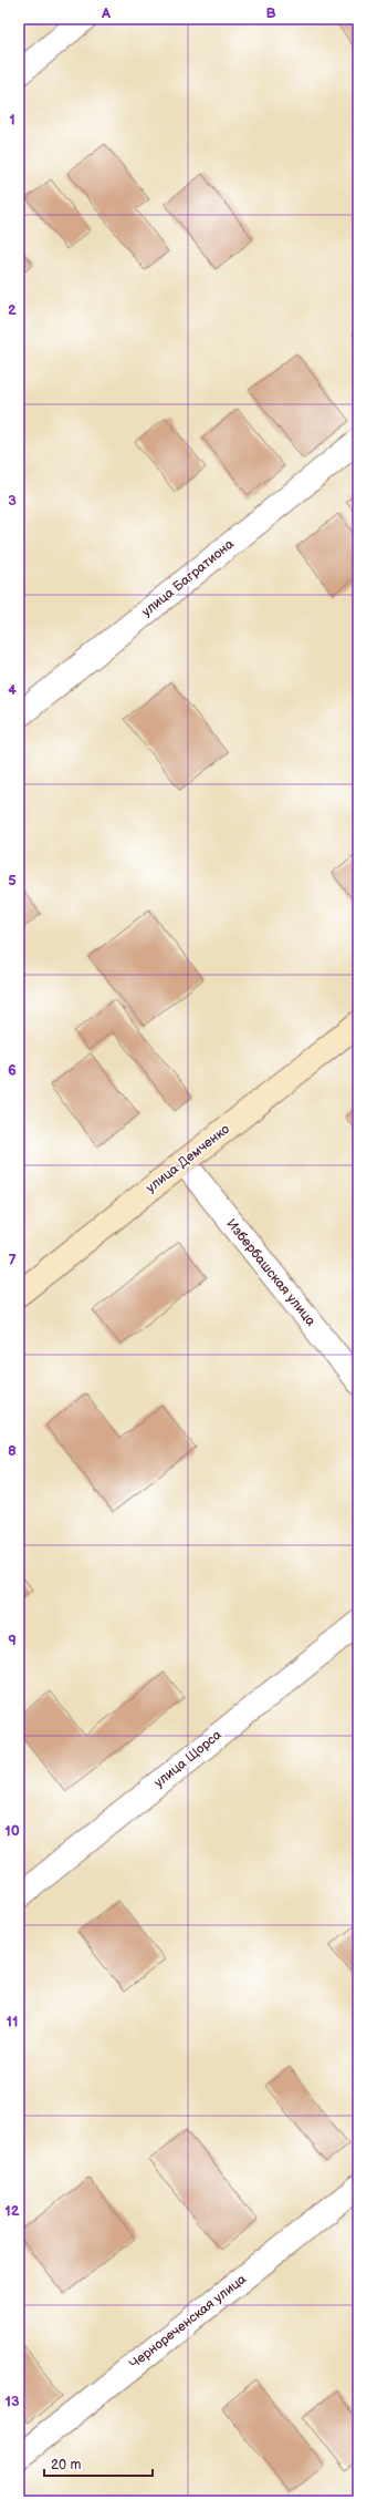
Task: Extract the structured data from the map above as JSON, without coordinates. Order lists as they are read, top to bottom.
{
  "streets": {
    "street": [
      "улица Багратиона",
      "улица Демченко",
      "Избербашская улица",
      "улица Щорса",
      "Чернореченская улица"
    ]
  },
  "crossings": [
    ["улица Демченко", "Избербашская улица"]
  ],
  "scale_bar": "20 m",
  "grid": {
    "columns": ["A", "B"],
    "rows": [
      "1",
      "2",
      "3",
      "4",
      "5",
      "6",
      "7",
      "8",
      "9",
      "10",
      "11",
      "12",
      "13"
    ]
  }
}
